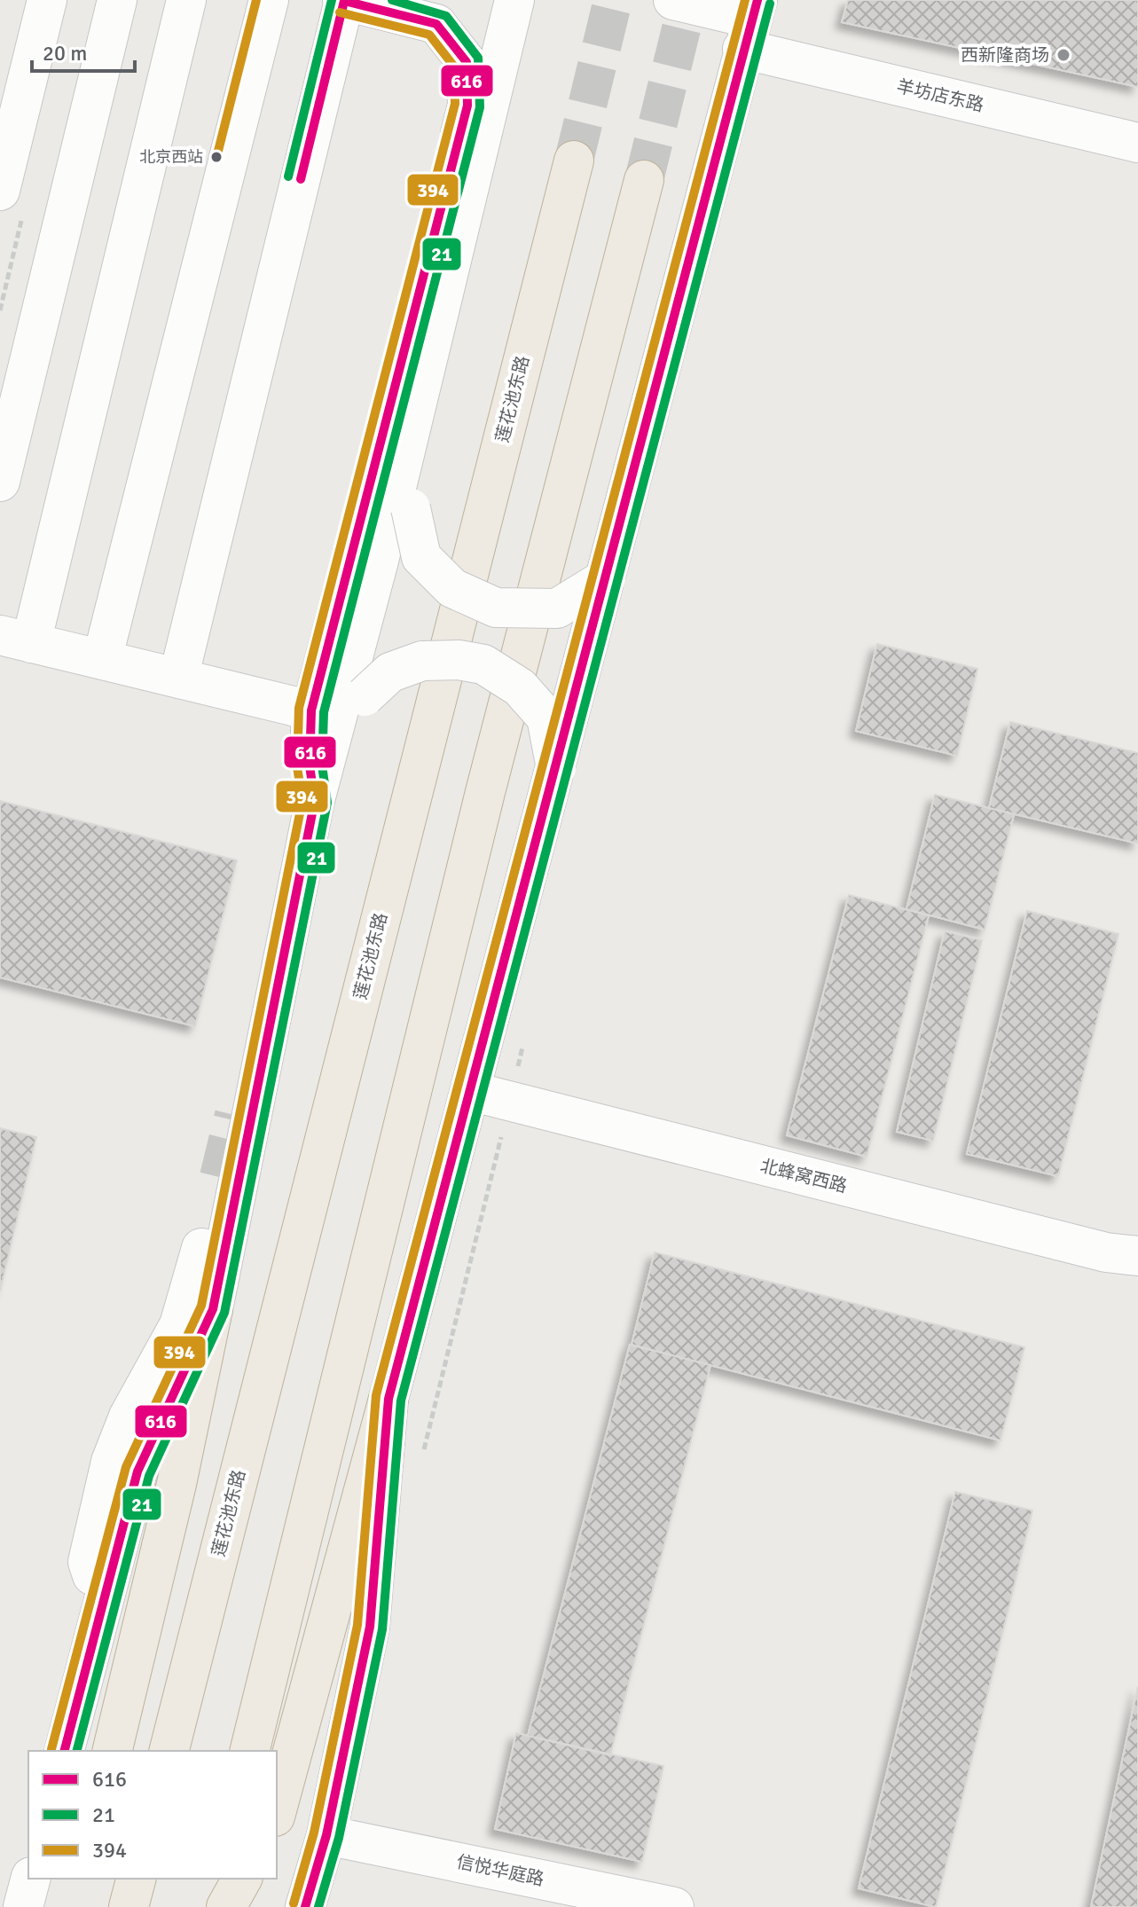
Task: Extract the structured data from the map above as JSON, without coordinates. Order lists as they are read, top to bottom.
{
  "streets": {
    "highway": ["莲花池东路"],
    "street": ["羊坊店东路", "北蜂窝西路", "信悦华庭路"]
  },
  "places": ["西新隆商场", "北京西站"],
  "lines": ["transit line 616", "transit line 21", "transit line 394"],
  "legend": ["616", "21", "394"],
  "scale_bar": "20 m"
}
